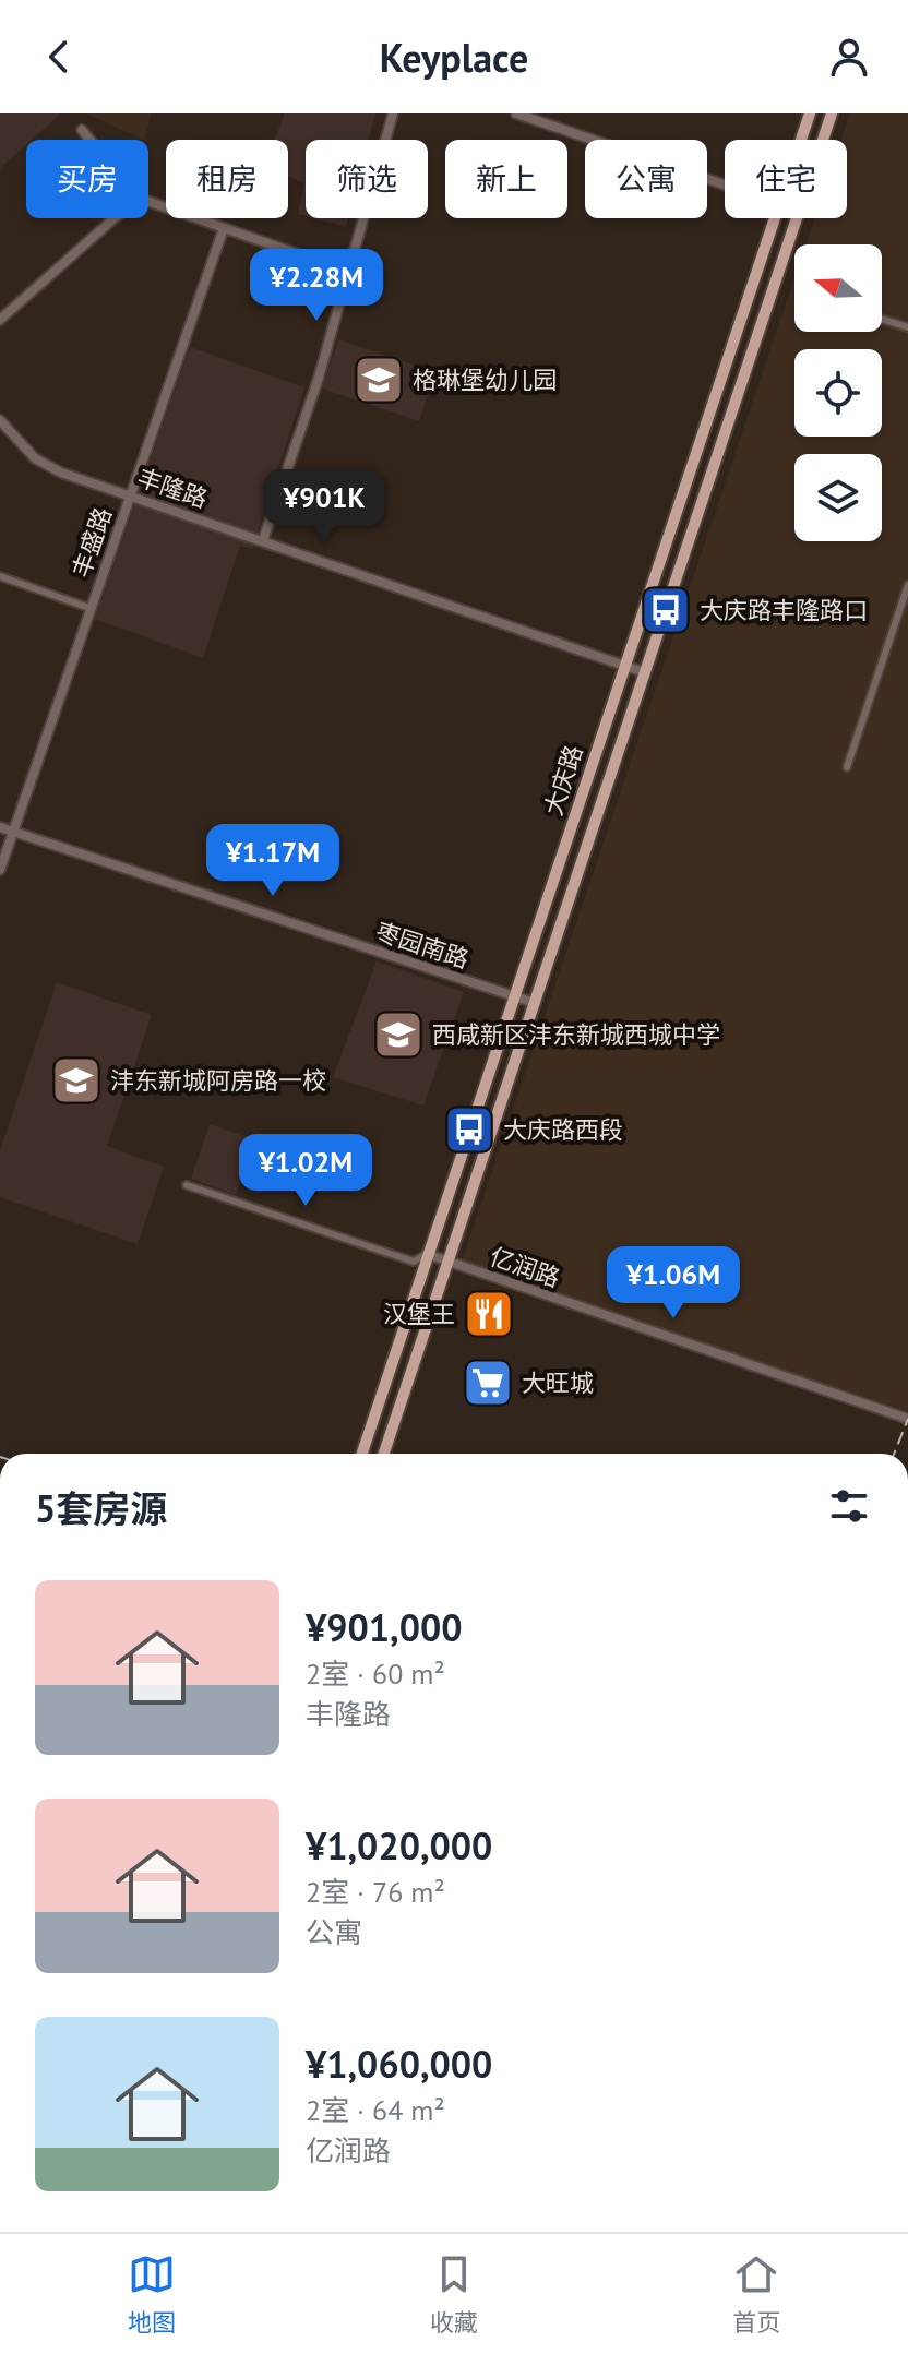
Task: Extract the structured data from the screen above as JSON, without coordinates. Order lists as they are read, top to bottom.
{
  "streets": {
    "main road": ["大庆路"],
    "street": [
      "丰隆路",
      "丰盛路",
      "枣园南路",
      "亿润路"
    ]
  },
  "crossings": [
    ["丰隆路", "丰盛路"],
    ["丰隆路", "大庆路"],
    ["丰盛路", "枣园南路"],
    ["大庆路", "枣园南路"],
    ["大庆路", "亿润路"]
  ],
  "places": {
    "school or university": ["格琳堡幼儿园", "西咸新区沣东新城西城中学", "沣东新城阿房路一校"],
    "bus stop": ["大庆路丰隆路口", "大庆路西段"],
    "restaurant": ["汉堡王"],
    "supermarket": ["大旺城"]
  },
  "north": "left",
  "page": {
    "header": "Keyplace",
    "chip": [
      "买房",
      "租房",
      "筛选",
      "新上",
      "公寓",
      "住宅"
    ],
    "price": [
      "¥2.28M",
      "¥901K",
      "¥1.17M",
      "¥1.02M",
      "¥1.06M"
    ],
    "heading": "5套房源",
    "list": [
      {
        "name": "¥901,000",
        "note": "2室 · 60 m² · 丰隆路"
      },
      {
        "name": "¥1,020,000",
        "note": "2室 · 76 m² · 公寓"
      },
      {
        "name": "¥1,060,000",
        "note": "2室 · 64 m² · 亿润路"
      }
    ],
    "tabs": ["地图", "收藏", "首页"]
  }
}
